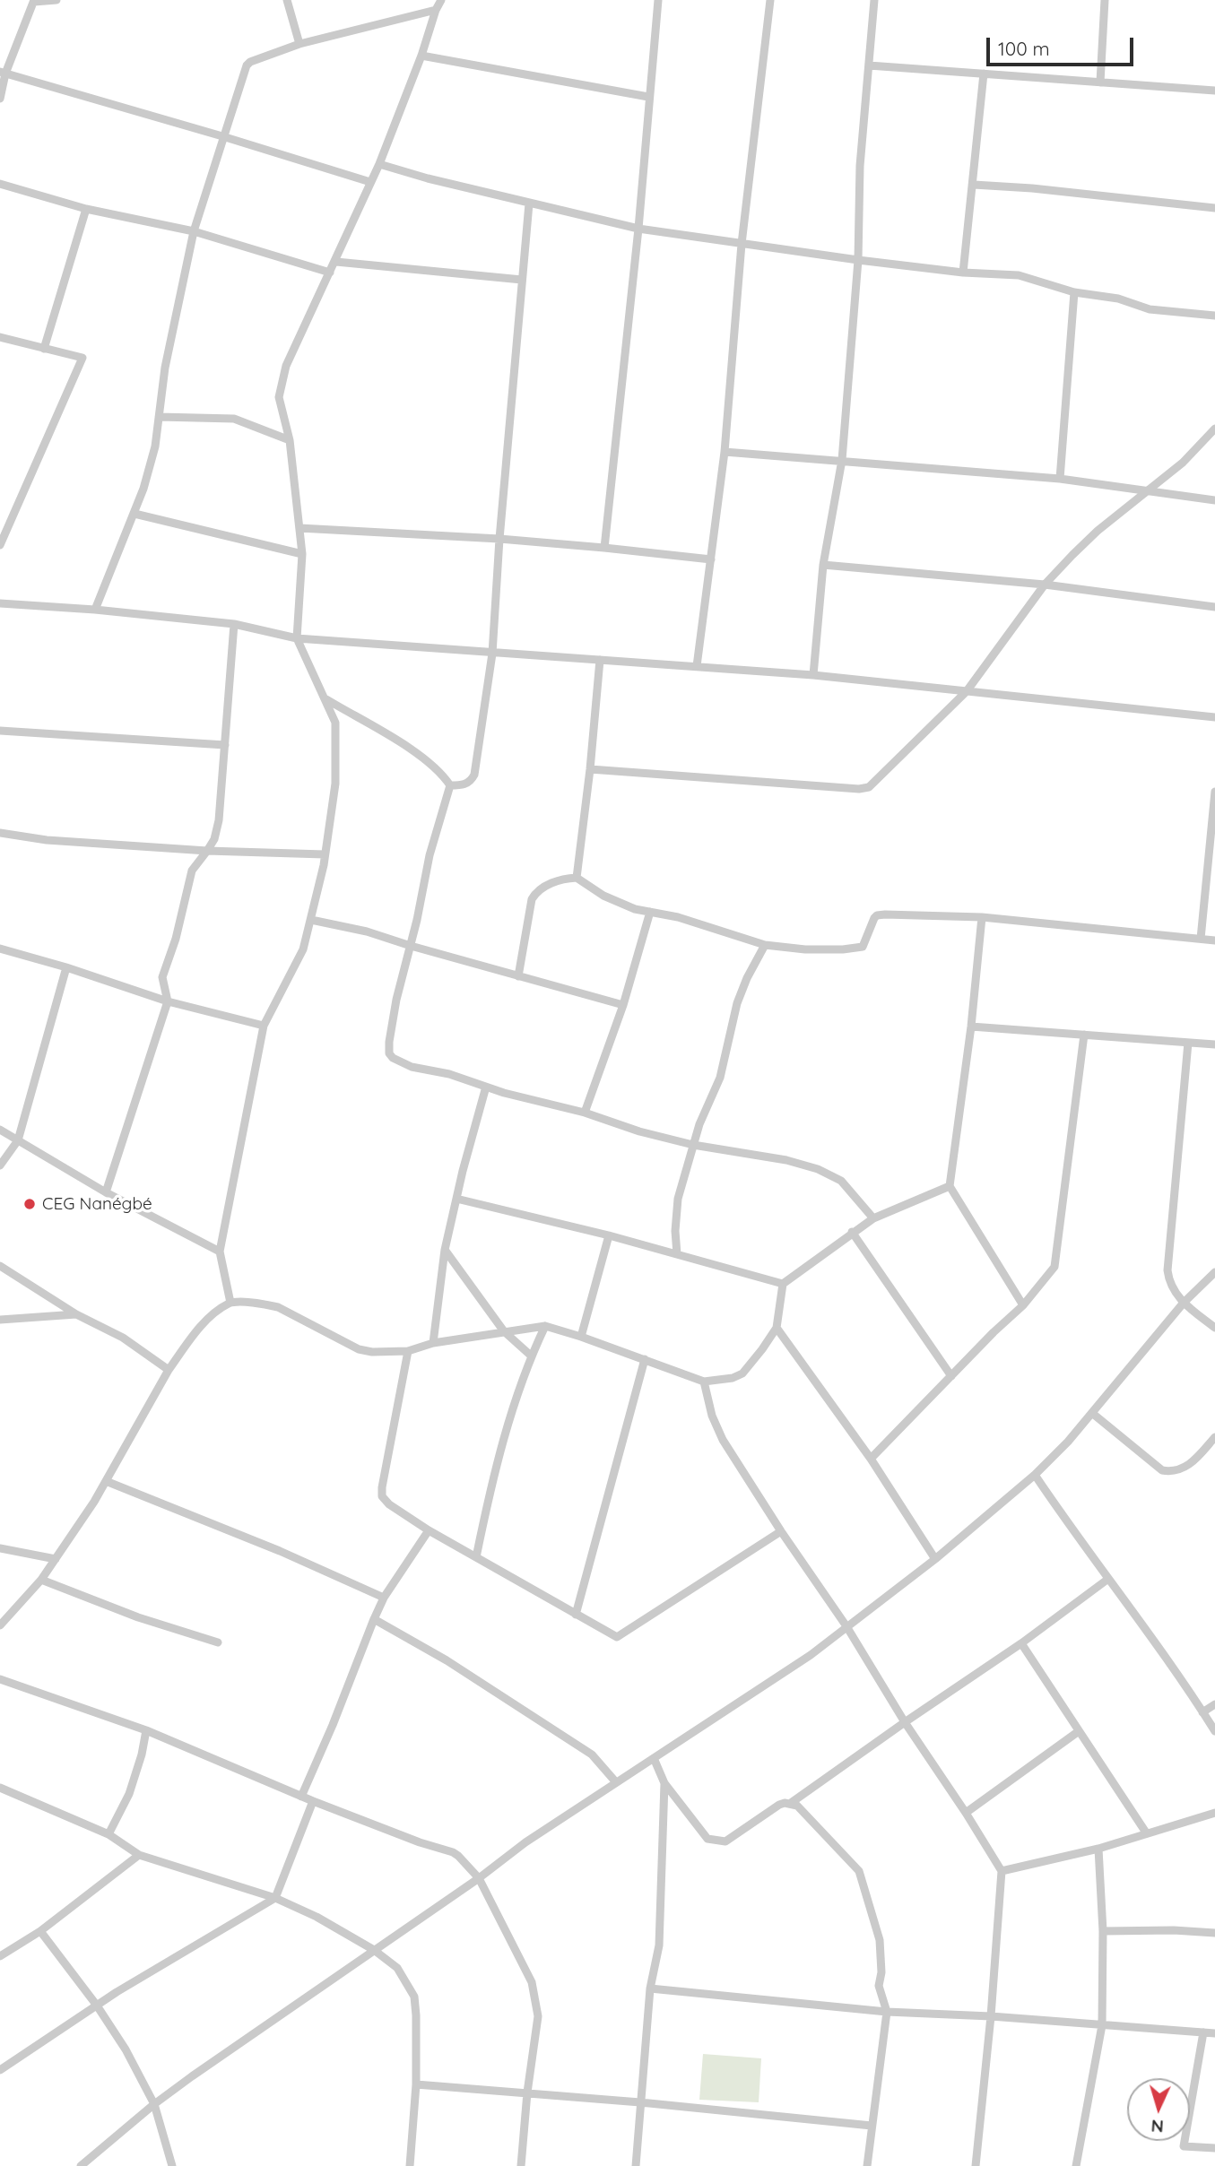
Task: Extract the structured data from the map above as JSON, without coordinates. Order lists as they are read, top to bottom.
{
  "places": ["CEG Nanégbé"],
  "scale_bar": "100 m",
  "north": "bottom"
}
